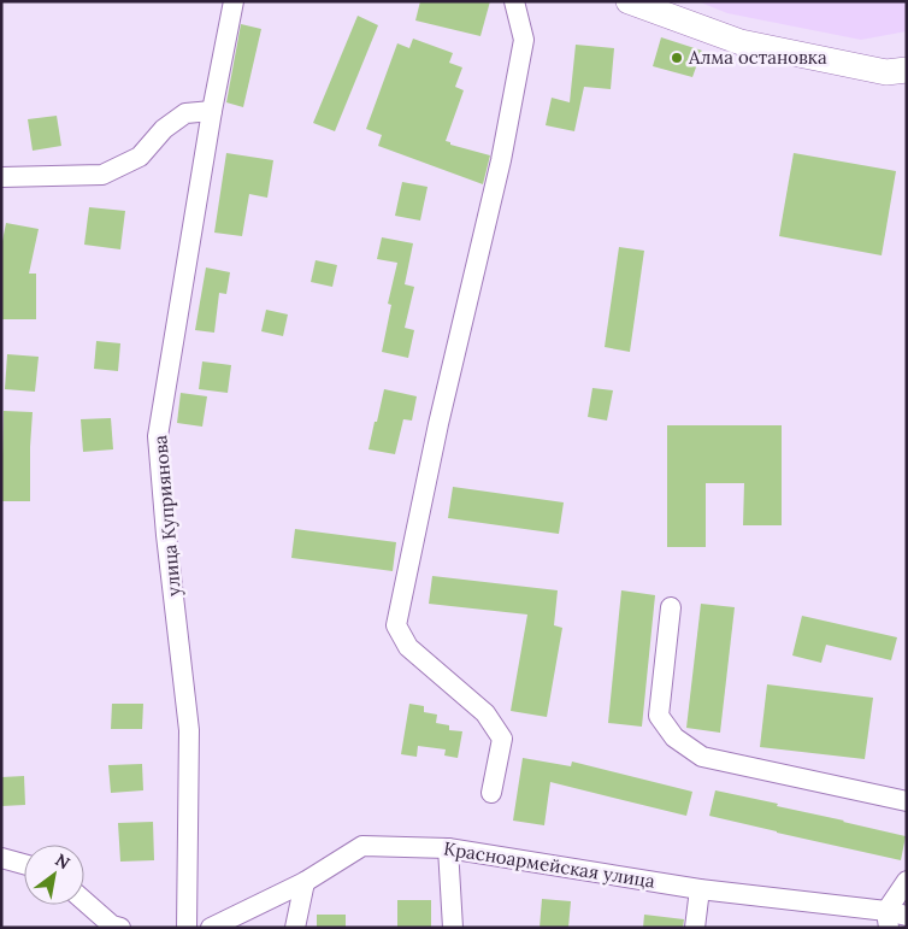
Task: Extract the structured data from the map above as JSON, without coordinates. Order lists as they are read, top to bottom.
{
  "streets": {
    "street": ["улица Куприянова", "Красноармейская улица"]
  },
  "places": ["Алма остановка"],
  "north": "top right"
}
